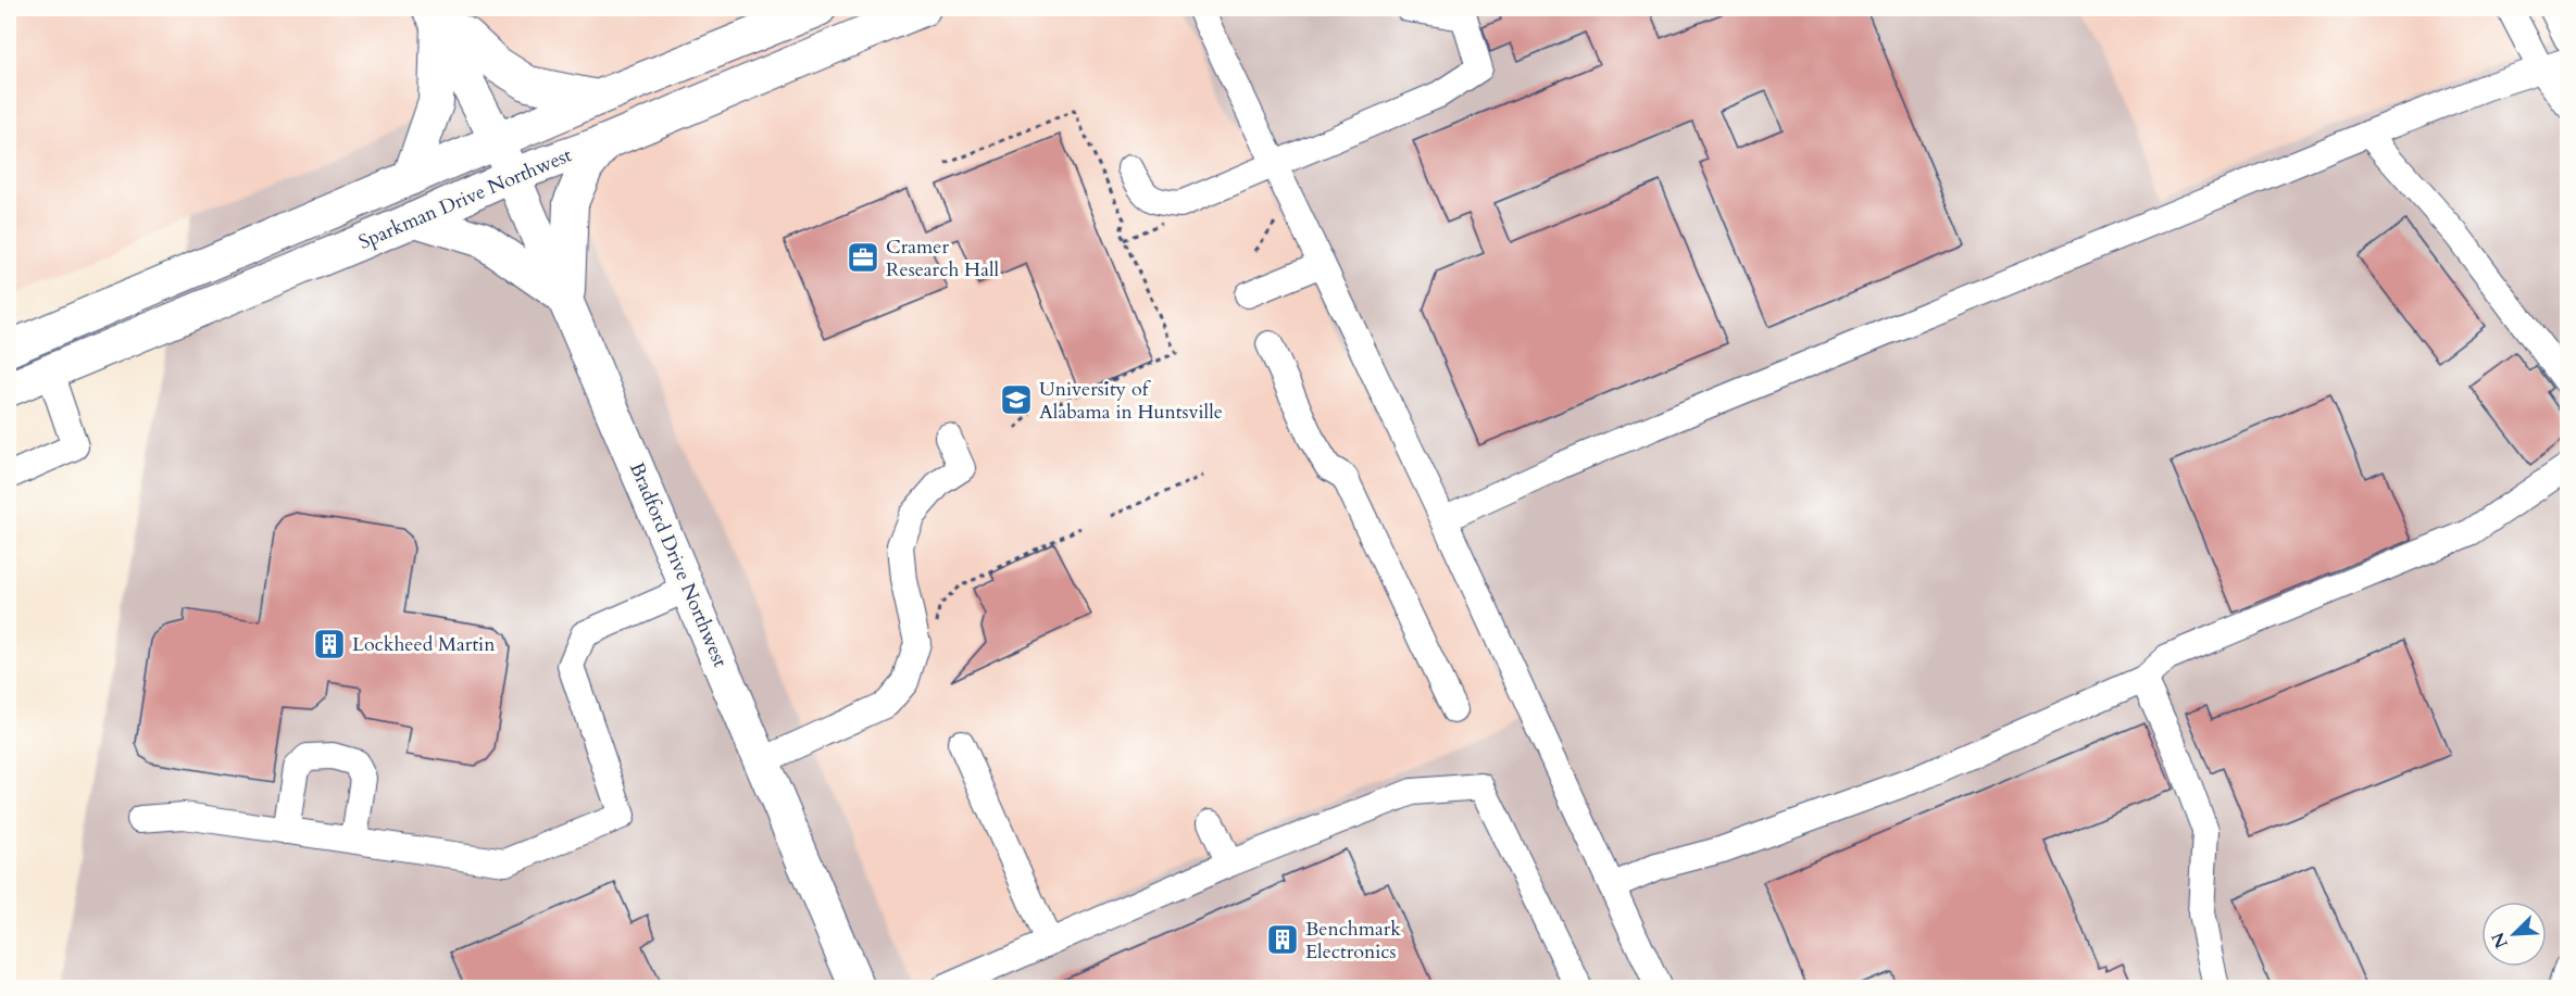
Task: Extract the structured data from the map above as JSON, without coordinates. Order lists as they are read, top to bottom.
{
  "streets": {
    "main road": ["Sparkman Drive Northwest", "Bradford Drive Northwest"]
  },
  "crossings": [
    ["Sparkman Drive Northwest", "Bradford Drive Northwest"]
  ],
  "places": {
    "office": ["Cramer Research Hall"],
    "school or university": ["University of Alabama in Huntsville"],
    "building": ["Lockheed Martin", "Benchmark Electronics"]
  },
  "north": "bottom left"
}
